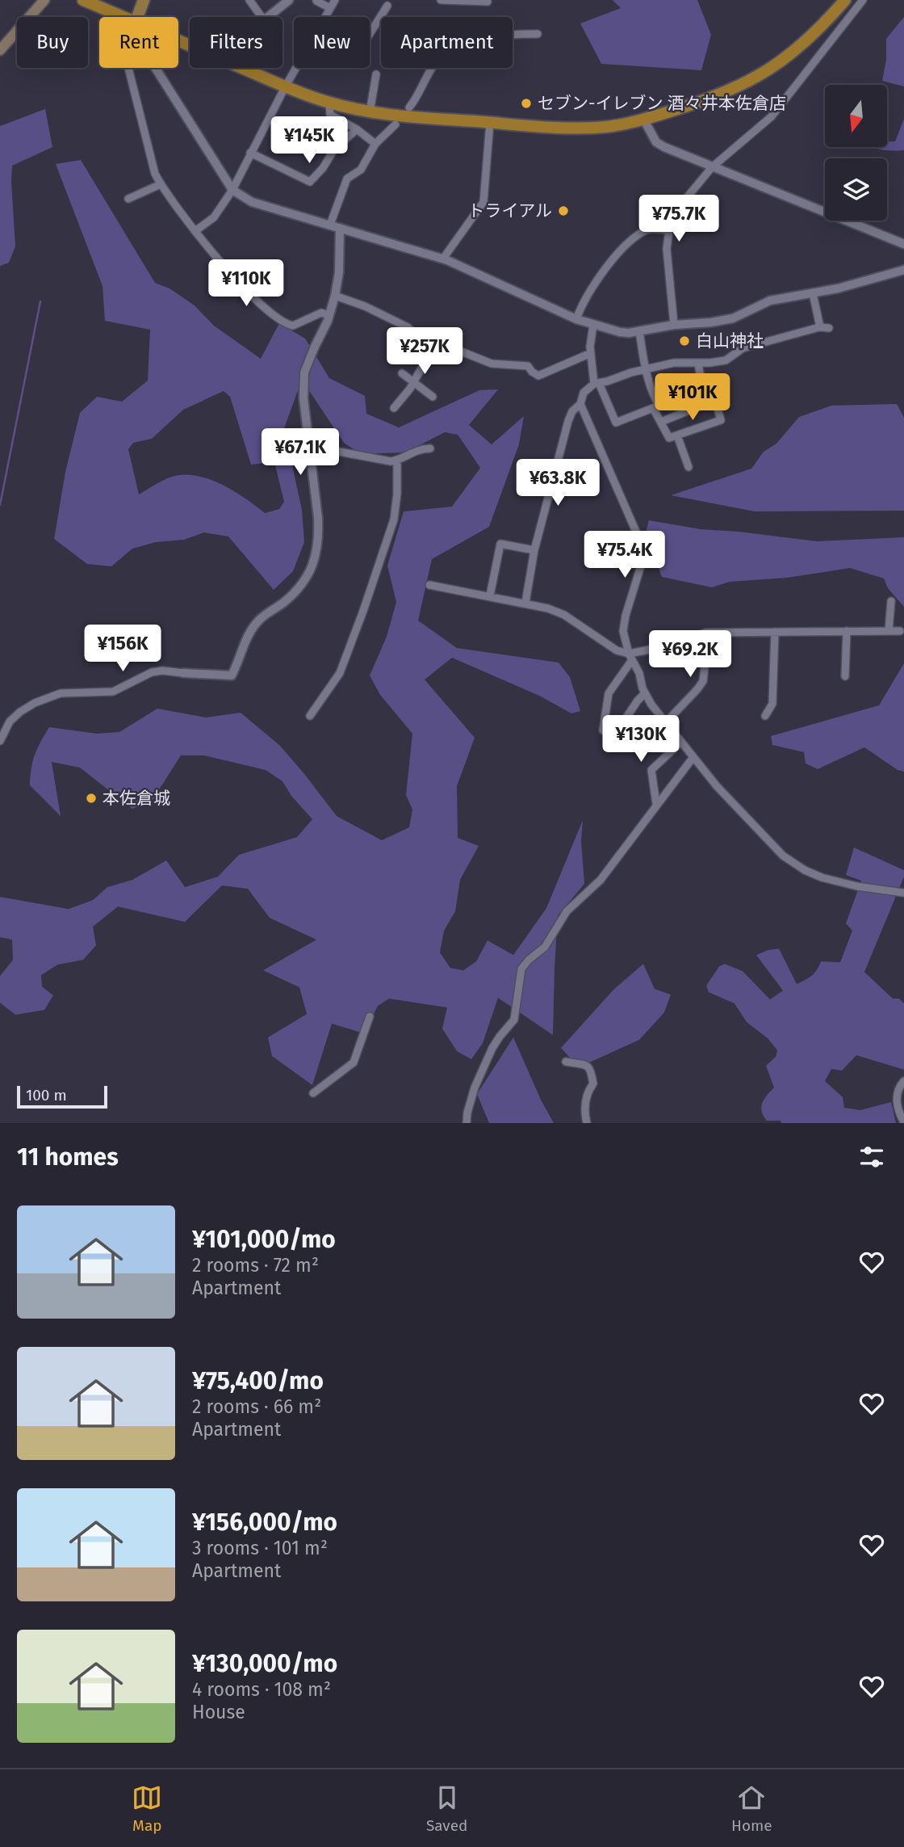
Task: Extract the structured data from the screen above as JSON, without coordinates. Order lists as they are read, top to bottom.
{
  "places": [
    "セブン-イレブン 酒々井本佐倉店",
    "トライアル",
    "白山神社",
    "本佐倉城"
  ],
  "scale_bar": "100 m",
  "north": "bottom",
  "page": {
    "chip": [
      "Buy",
      "Rent",
      "Filters",
      "New",
      "Apartment"
    ],
    "price": [
      "¥145K",
      "¥75.7K",
      "¥110K",
      "¥257K",
      "¥101K",
      "¥67.1K",
      "¥63.8K",
      "¥75.4K",
      "¥156K",
      "¥69.2K",
      "¥130K"
    ],
    "scale": "100 m",
    "heading": "11 homes",
    "list": [
      {
        "name": "¥101,000/mo",
        "note": "2 rooms · 72 m² · Apartment"
      },
      {
        "name": "¥75,400/mo",
        "note": "2 rooms · 66 m² · Apartment"
      },
      {
        "name": "¥156,000/mo",
        "note": "3 rooms · 101 m² · Apartment"
      },
      {
        "name": "¥130,000/mo",
        "note": "4 rooms · 108 m² · House"
      }
    ],
    "tabs": ["Map", "Saved", "Home"]
  }
}
